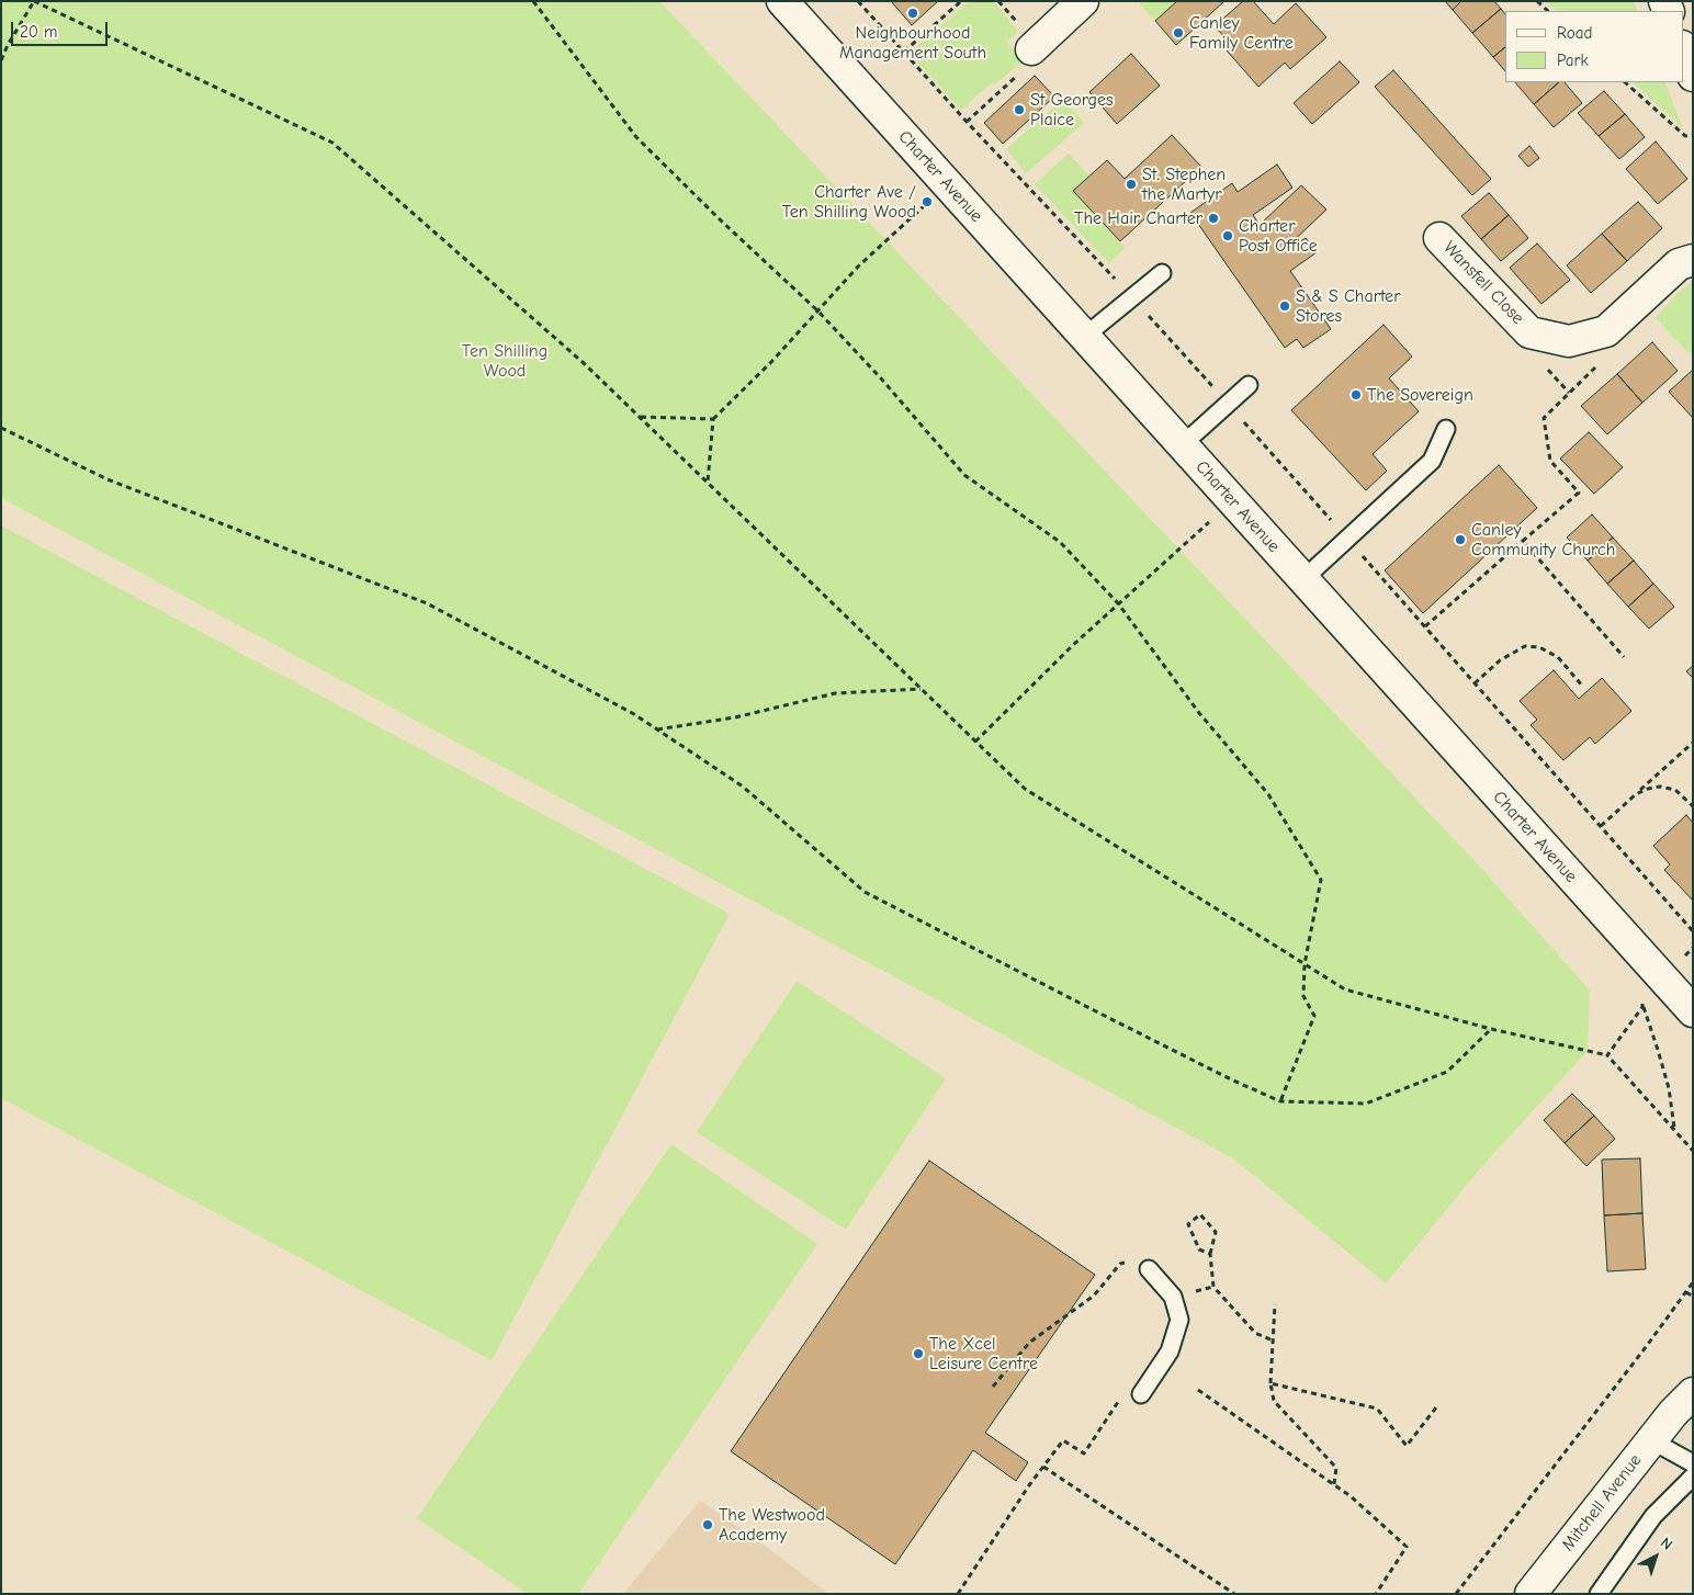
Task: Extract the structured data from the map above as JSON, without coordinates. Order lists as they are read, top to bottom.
{
  "streets": {
    "street": ["Charter Avenue", "Wansfell Close", "Mitchell Avenue"]
  },
  "parks": ["Ten Shilling Wood"],
  "places": [
    "Neighbourhood Management South",
    "Canley Family Centre",
    "St Georges Plaice",
    "St. Stephen the Martyr",
    "Charter Ave / Ten Shilling Wood",
    "The Hair Charter",
    "Charter Post Office",
    "S & S Charter Stores",
    "The Sovereign",
    "Canley Community Church",
    "The Xcel Leisure Centre",
    "The Westwood Academy"
  ],
  "legend": ["Road", "Park"],
  "scale_bar": "20 m",
  "north": "top right"
}
